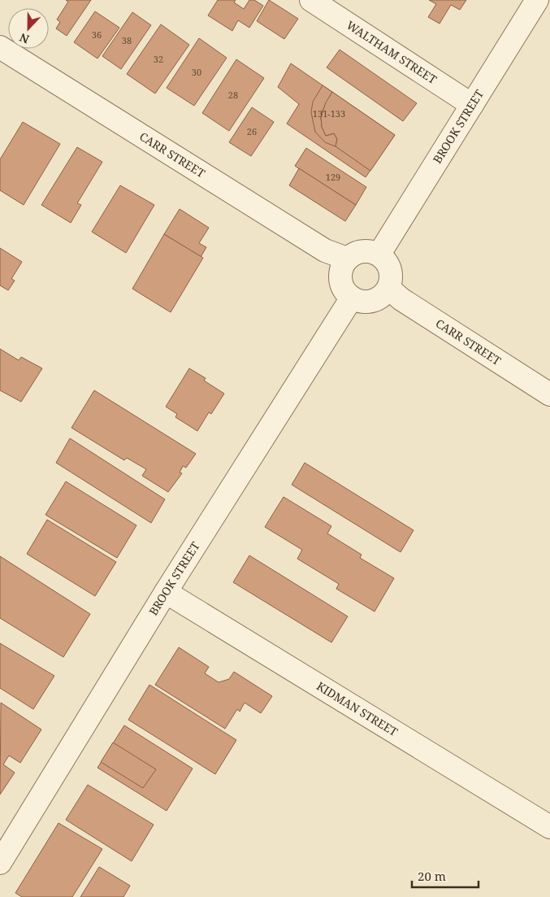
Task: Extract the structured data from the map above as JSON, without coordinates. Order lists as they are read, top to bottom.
{
  "streets": {
    "street": [
      "WALTHAM STREET",
      "BROOK STREET",
      "CARR STREET",
      "KIDMAN STREET"
    ]
  },
  "crossings": [
    ["WALTHAM STREET", "BROOK STREET"],
    ["BROOK STREET", "CARR STREET"],
    ["BROOK STREET", "KIDMAN STREET"]
  ],
  "house_numbers": [
    "36",
    "38",
    "32",
    "30",
    "28",
    "131-133",
    "26",
    "129"
  ],
  "scale_bar": "20 m",
  "north": "bottom"
}
